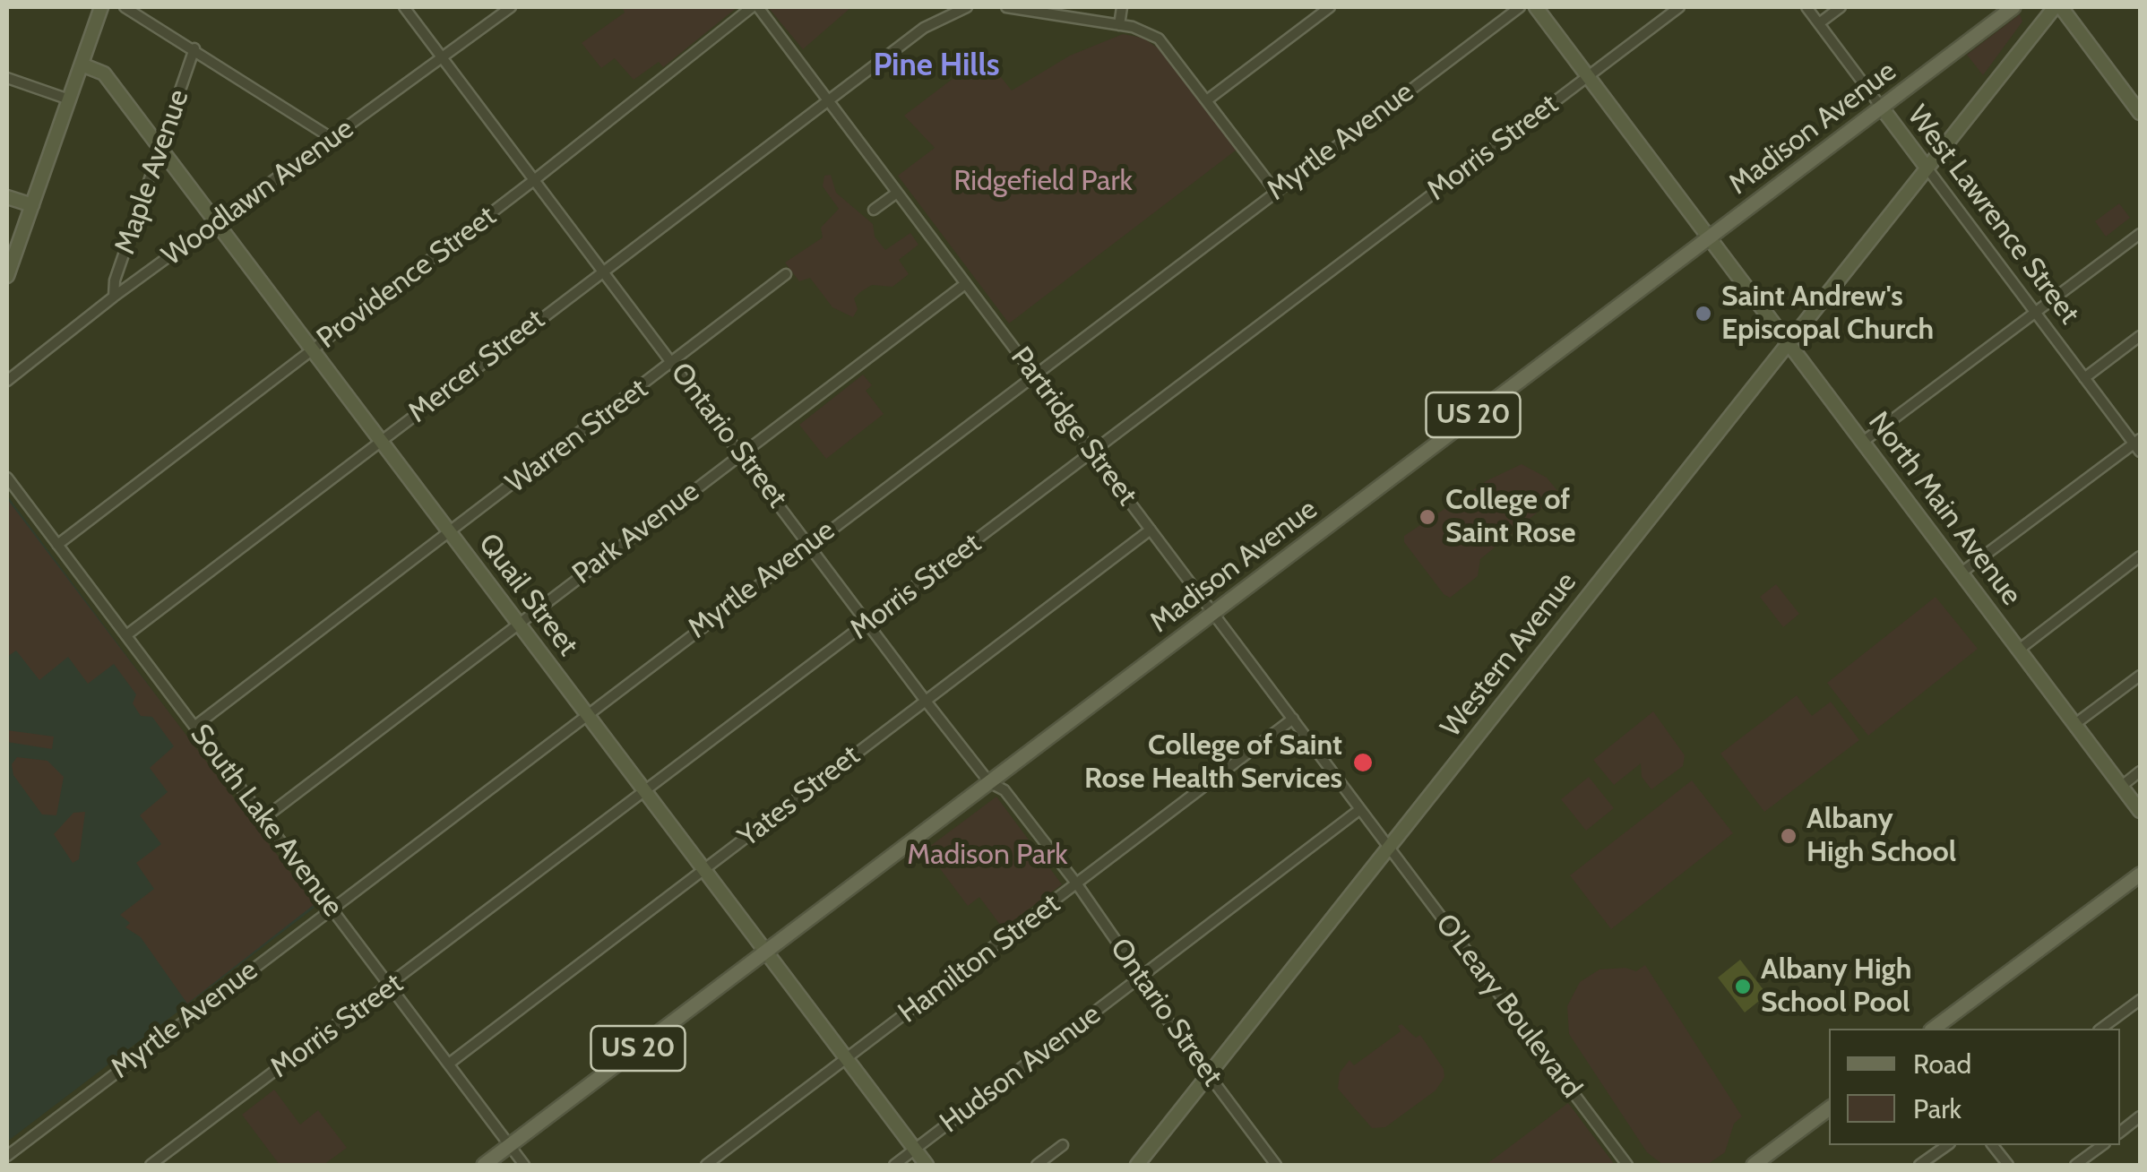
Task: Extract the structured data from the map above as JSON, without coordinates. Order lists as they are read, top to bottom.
{
  "streets": {
    "main road": ["Madison Avenue", "US 20"],
    "street": [
      "Myrtle Avenue",
      "Morris Street",
      "Maple Avenue",
      "Woodlawn Avenue",
      "West Lawrence Street",
      "Providence Street",
      "Mercer Street",
      "Partridge Street",
      "Ontario Street",
      "Warren Street",
      "North Main Avenue",
      "Park Avenue",
      "Quail Street",
      "Western Avenue",
      "Yates Street",
      "South Lake Avenue",
      "Hamilton Street",
      "O'Leary Boulevard",
      "Hudson Avenue"
    ]
  },
  "crossings": [
    ["Madison Avenue", "West Lawrence Street"],
    ["Madison Avenue", "Partridge Street"],
    ["Madison Avenue", "Ontario Street"],
    ["Madison Avenue", "North Main Avenue"],
    ["Madison Avenue", "Quail Street"],
    ["Madison Avenue", "South Lake Avenue"],
    ["Myrtle Avenue", "Partridge Street"],
    ["Myrtle Avenue", "Ontario Street"],
    ["Myrtle Avenue", "Quail Street"],
    ["Myrtle Avenue", "South Lake Avenue"],
    ["Morris Street", "Partridge Street"],
    ["Morris Street", "Ontario Street"],
    ["Morris Street", "North Main Avenue"],
    ["Morris Street", "Quail Street"],
    ["Morris Street", "South Lake Avenue"],
    ["Maple Avenue", "Woodlawn Avenue"],
    ["Maple Avenue", "Quail Street"],
    ["Woodlawn Avenue", "Ontario Street"],
    ["Woodlawn Avenue", "Quail Street"],
    ["West Lawrence Street", "Western Avenue"],
    ["Providence Street", "Partridge Street"],
    ["Providence Street", "Ontario Street"],
    ["Providence Street", "Quail Street"],
    ["Providence Street", "South Lake Avenue"],
    ["Mercer Street", "Partridge Street"],
    ["Mercer Street", "Ontario Street"],
    ["Mercer Street", "Quail Street"],
    ["Mercer Street", "South Lake Avenue"],
    ["Partridge Street", "Park Avenue"],
    ["Partridge Street", "Western Avenue"],
    ["Partridge Street", "Yates Street"],
    ["Partridge Street", "Hamilton Street"],
    ["Partridge Street", "O'Leary Boulevard"],
    ["Partridge Street", "Hudson Avenue"],
    ["Ontario Street", "Warren Street"],
    ["Ontario Street", "Park Avenue"],
    ["Ontario Street", "Western Avenue"],
    ["Ontario Street", "Yates Street"],
    ["Ontario Street", "Hamilton Street"],
    ["Ontario Street", "Hudson Avenue"],
    ["Warren Street", "Quail Street"],
    ["Warren Street", "South Lake Avenue"],
    ["North Main Avenue", "Western Avenue"],
    ["Park Avenue", "Quail Street"],
    ["Park Avenue", "South Lake Avenue"],
    ["Quail Street", "Yates Street"],
    ["Quail Street", "Hamilton Street"],
    ["Quail Street", "Hudson Avenue"],
    ["Western Avenue", "O'Leary Boulevard"],
    ["Yates Street", "South Lake Avenue"]
  ],
  "districts": ["Pine Hills"],
  "parks": ["Ridgefield Park", "Madison Park"],
  "places": [
    "Saint Andrew's Episcopal Church",
    "College of Saint Rose",
    "College of Saint Rose Health Services",
    "Albany High School",
    "Albany High School Pool"
  ],
  "legend": ["Road", "Park"]
}
